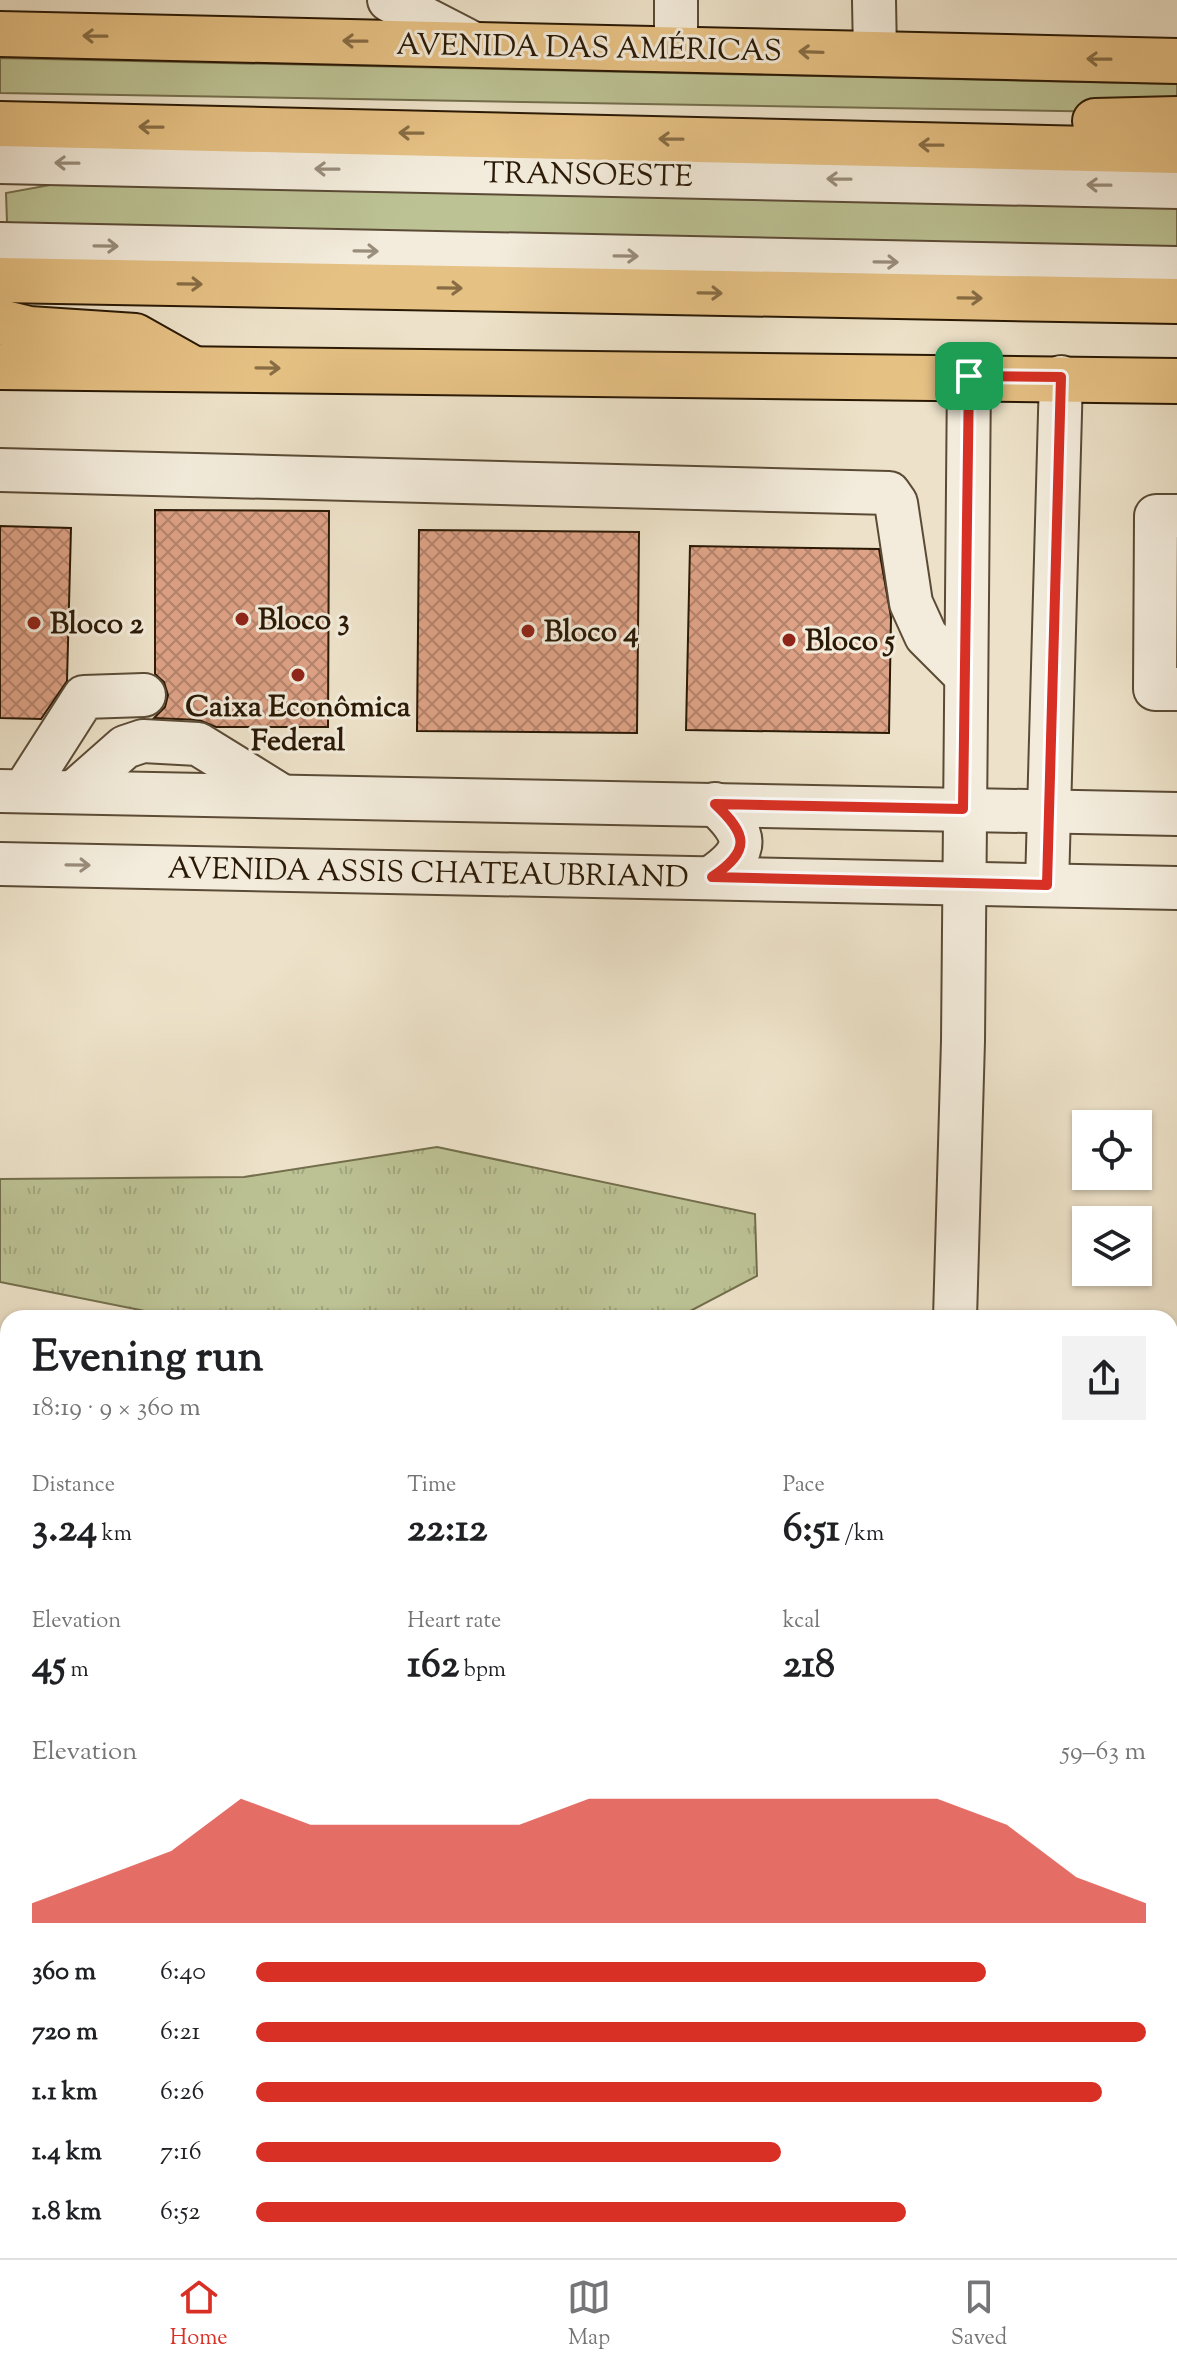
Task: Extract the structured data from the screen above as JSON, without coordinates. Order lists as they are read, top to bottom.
{
  "streets": {
    "main road": ["AVENIDA DAS AMÉRICAS"],
    "street": ["TRANSOESTE", "AVENIDA ASSIS CHATEAUBRIAND"]
  },
  "places": [
    "Bloco 3",
    "Bloco 2",
    "Bloco 4",
    "Bloco 5",
    "Caixa Econômica Federal"
  ],
  "page": {
    "heading": ["Evening run", "18:19 · 9 × 360 m"],
    "stats": [
      ["Distance", "3.24 km"],
      ["Time", "22:12"],
      ["Pace", "6:51 /km"],
      ["Elevation", "45 m"],
      ["Heart rate", "162 bpm"],
      ["kcal", "218"]
    ],
    "chart": ["Elevation", "59–63 m"],
    "list": [
      {
        "name": "360 m",
        "note": "6:40"
      },
      {
        "name": "720 m",
        "note": "6:21"
      },
      {
        "name": "1.1 km",
        "note": "6:26"
      },
      {
        "name": "1.4 km",
        "note": "7:16"
      },
      {
        "name": "1.8 km",
        "note": "6:52"
      }
    ],
    "tabs": ["Home", "Map", "Saved"]
  }
}
